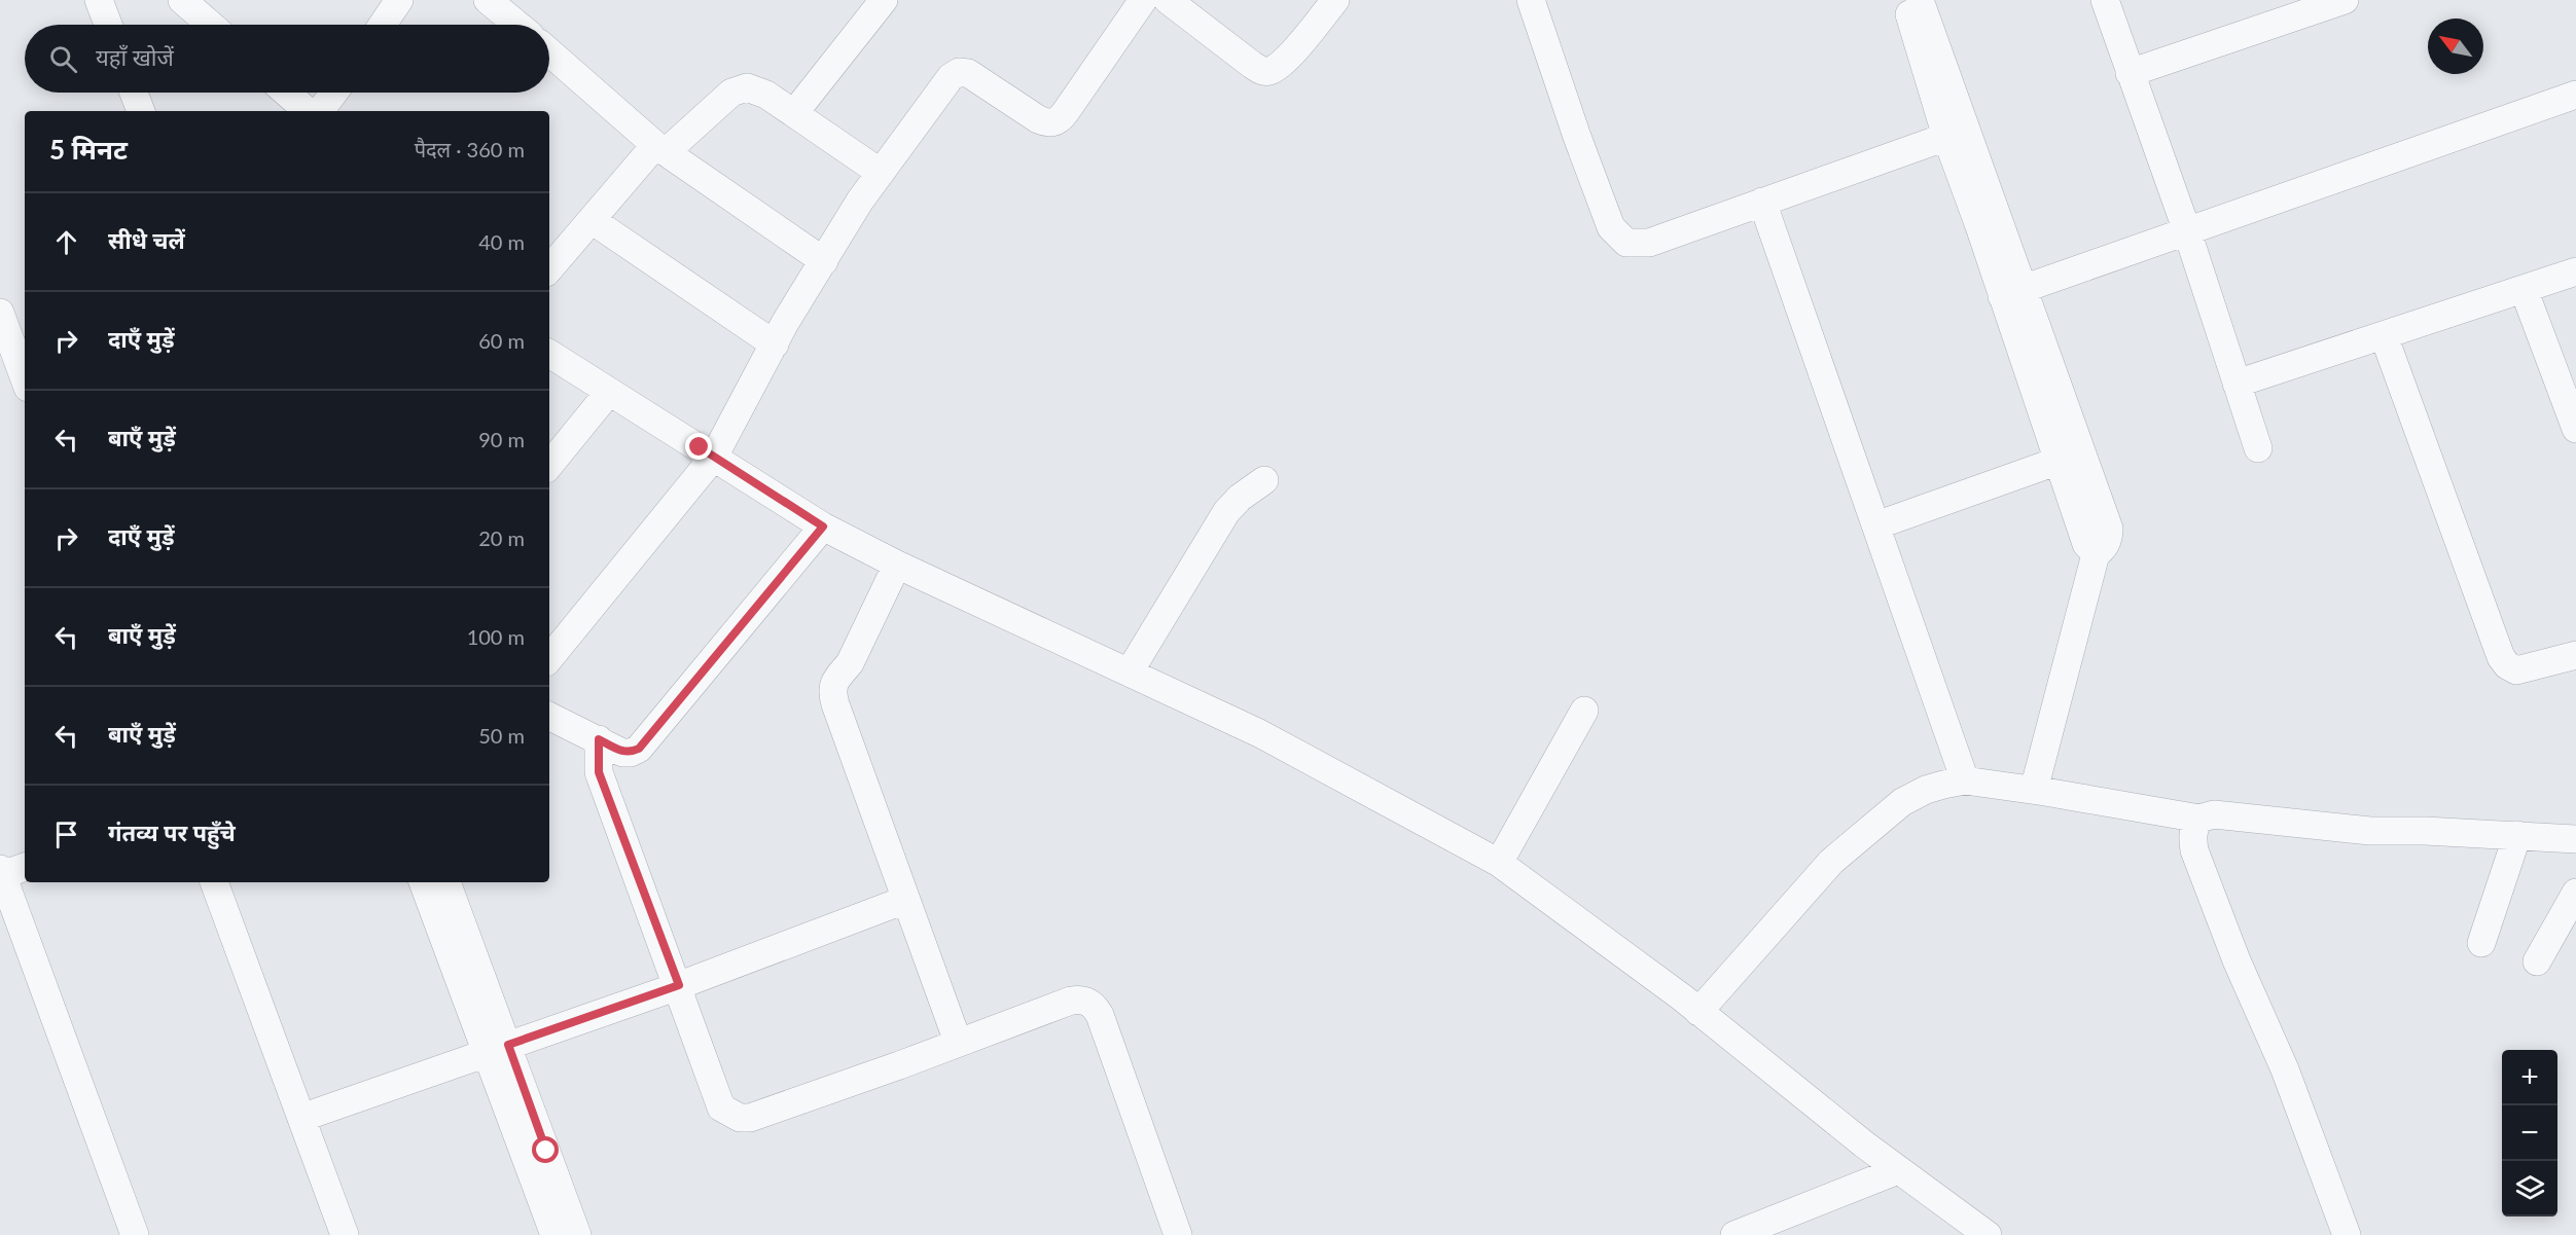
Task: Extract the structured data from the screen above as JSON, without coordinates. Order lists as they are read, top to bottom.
{
  "north": "top left",
  "page": {
    "search": "यहाँ खोजें",
    "heading": ["5 मिनट", "पैदल · 360 m"],
    "list": [
      ["सीधे चलें", "40 m"],
      ["दाएँ मुड़ें", "60 m"],
      ["बाएँ मुड़ें", "90 m"],
      ["दाएँ मुड़ें", "20 m"],
      ["बाएँ मुड़ें", "100 m"],
      ["बाएँ मुड़ें", "50 m"],
      "गंतव्य पर पहुँचे"
    ],
    "map_buttons": ["+", "−"]
  }
}
